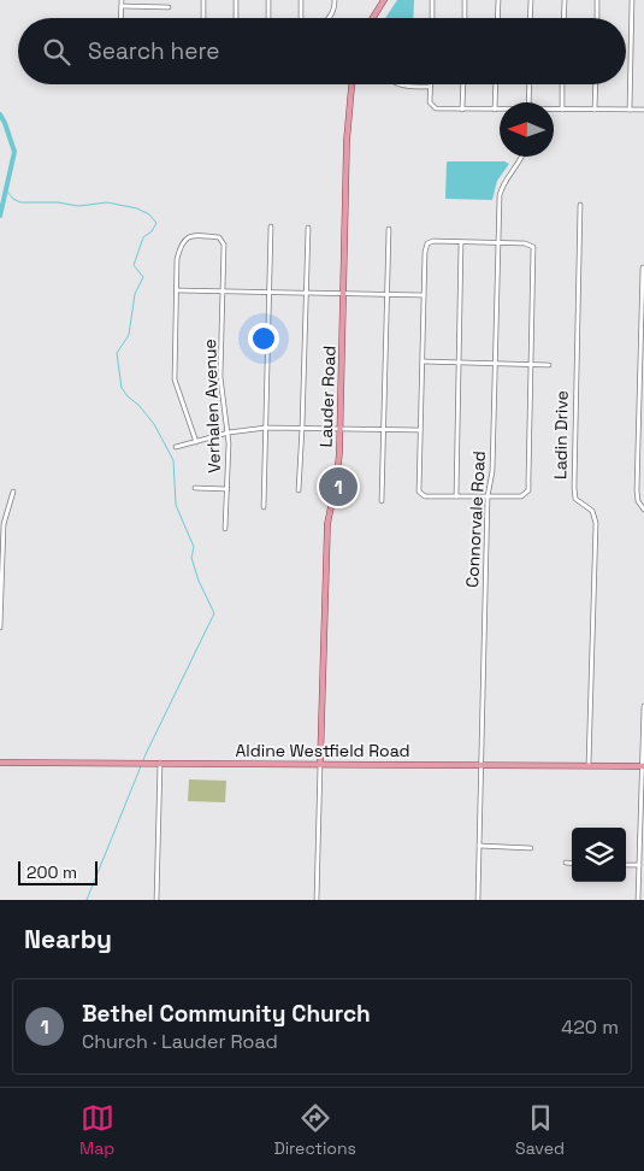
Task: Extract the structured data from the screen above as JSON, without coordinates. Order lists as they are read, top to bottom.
{
  "streets": {
    "main road": ["Lauder Road", "Aldine Westfield Road"],
    "street": ["Verhalen Avenue", "Ladin Drive", "Connorvale Road"]
  },
  "crossings": [
    ["Lauder Road", "Aldine Westfield Road"],
    ["Ladin Drive", "Aldine Westfield Road"],
    ["Connorvale Road", "Aldine Westfield Road"]
  ],
  "scale_bar": "200 m",
  "north": "left",
  "page": {
    "search": "Search here",
    "pins": "1",
    "scale": "200 m",
    "heading": "Nearby",
    "list": [
      {
        "mark": "1",
        "name": "Bethel Community Church",
        "note": "Church · Lauder Road",
        "value": "420 m"
      }
    ],
    "nav": ["Map", "Directions", "Saved"]
  }
}
